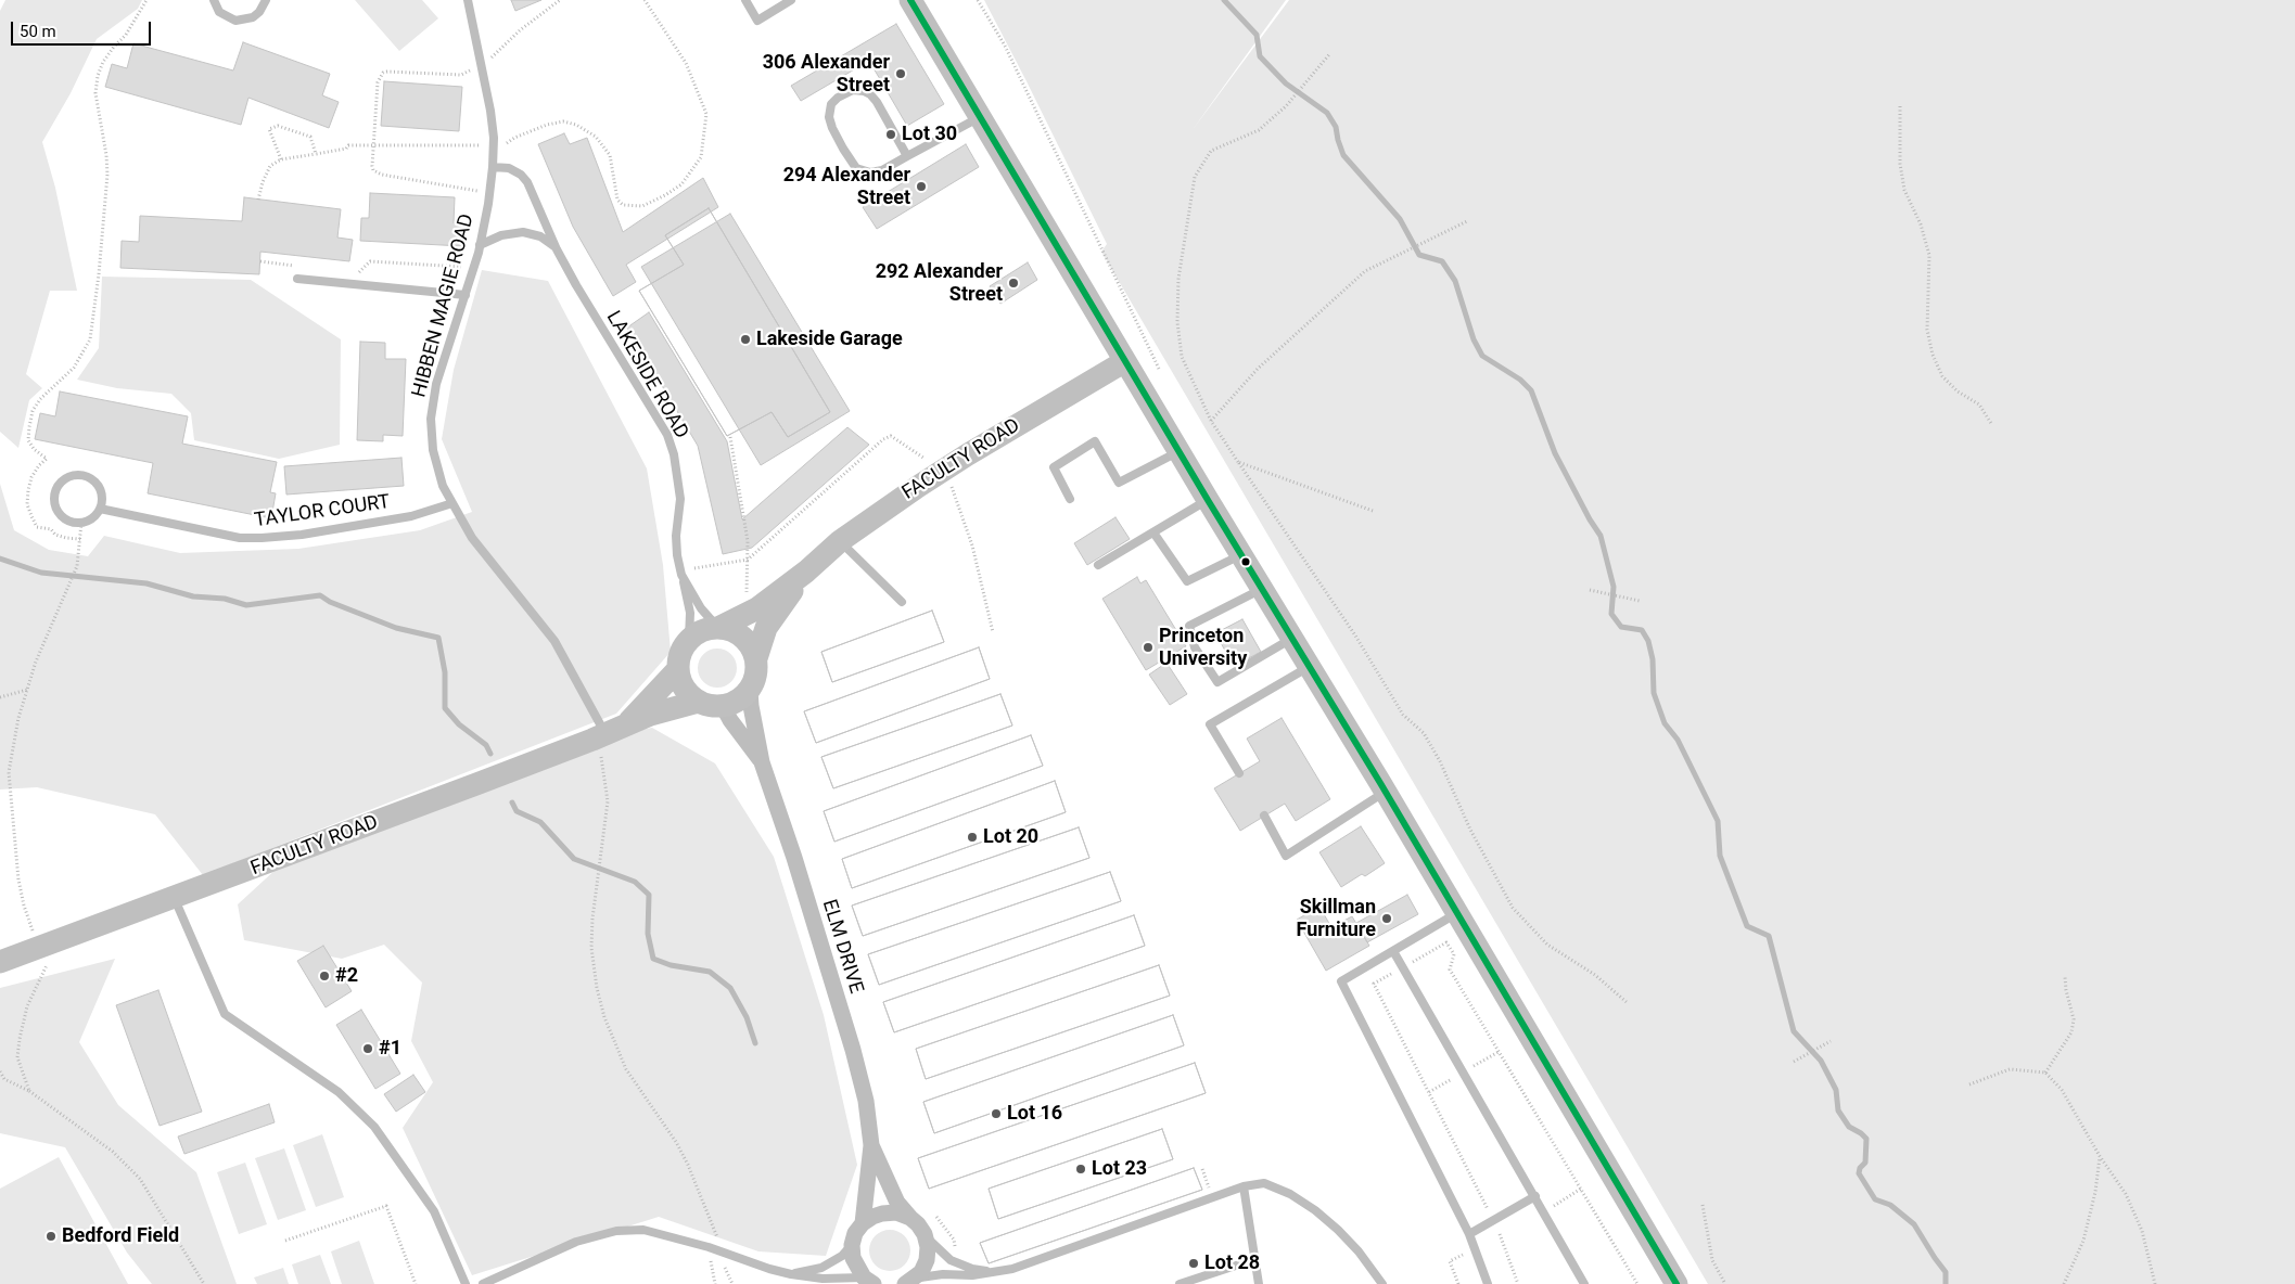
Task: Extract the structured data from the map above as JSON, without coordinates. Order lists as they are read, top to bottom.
{
  "streets": {
    "street": ["FACULTY ROAD", "ELM DRIVE"],
    "lane": ["HIBBEN MAGIE ROAD", "LAKESIDE ROAD", "TAYLOR COURT"]
  },
  "crossings": [
    ["HIBBEN MAGIE ROAD", "LAKESIDE ROAD"],
    ["HIBBEN MAGIE ROAD", "FACULTY ROAD"],
    ["HIBBEN MAGIE ROAD", "TAYLOR COURT"],
    ["LAKESIDE ROAD", "FACULTY ROAD"],
    ["LAKESIDE ROAD", "ELM DRIVE"],
    ["FACULTY ROAD", "ELM DRIVE"]
  ],
  "places": [
    "306 Alexander Street",
    "Lot 30",
    "294 Alexander Street",
    "292 Alexander Street",
    "Lakeside Garage",
    "Princeton University",
    "Lot 20",
    "Skillman Furniture",
    "#2",
    "#1",
    "Lot 16",
    "Lot 23",
    "Bedford Field",
    "Lot 28"
  ],
  "scale_bar": "50 m"
}
